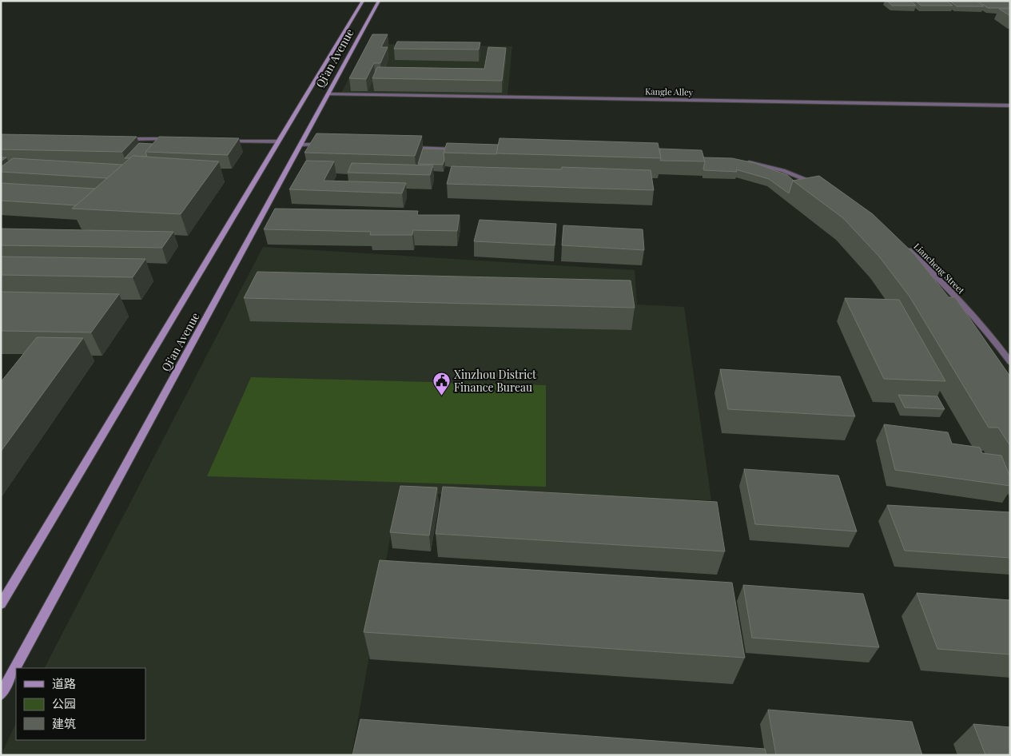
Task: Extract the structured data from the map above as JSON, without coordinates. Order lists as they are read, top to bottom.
{
  "streets": {
    "main road": ["Qi'an Avenue"],
    "street": ["Kangle Alley", "Liancheng Street"]
  },
  "crossings": [
    ["Qi'an Avenue", "Kangle Alley"]
  ],
  "places": {
    "public building": ["Xinzhou District Finance Bureau"]
  },
  "legend": ["道路", "公园", "建筑"]
}
